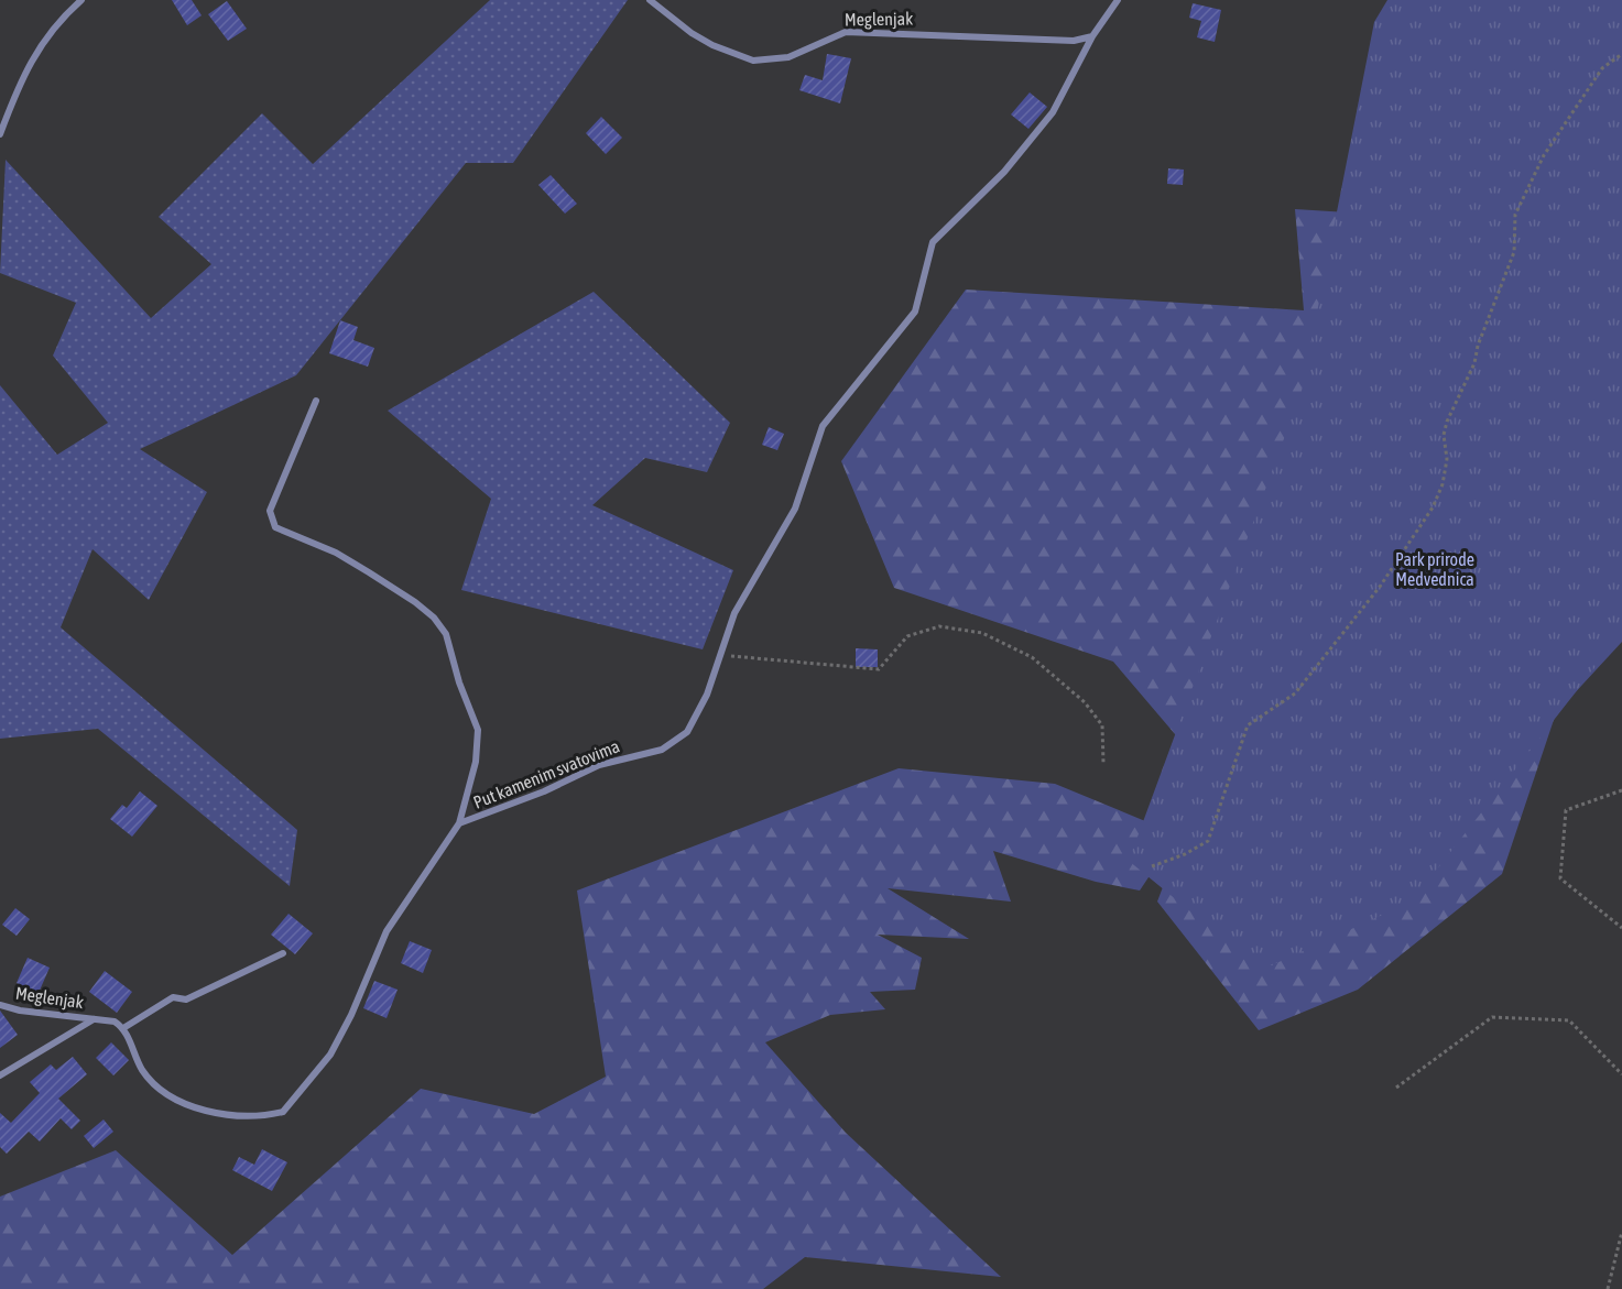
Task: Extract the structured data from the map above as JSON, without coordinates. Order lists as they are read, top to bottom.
{
  "streets": {
    "street": ["Meglenjak", "Put kamenim svatovima"]
  },
  "crossings": [
    ["Meglenjak", "Put kamenim svatovima"]
  ],
  "parks": ["Park prirode Medvednica"]
}
